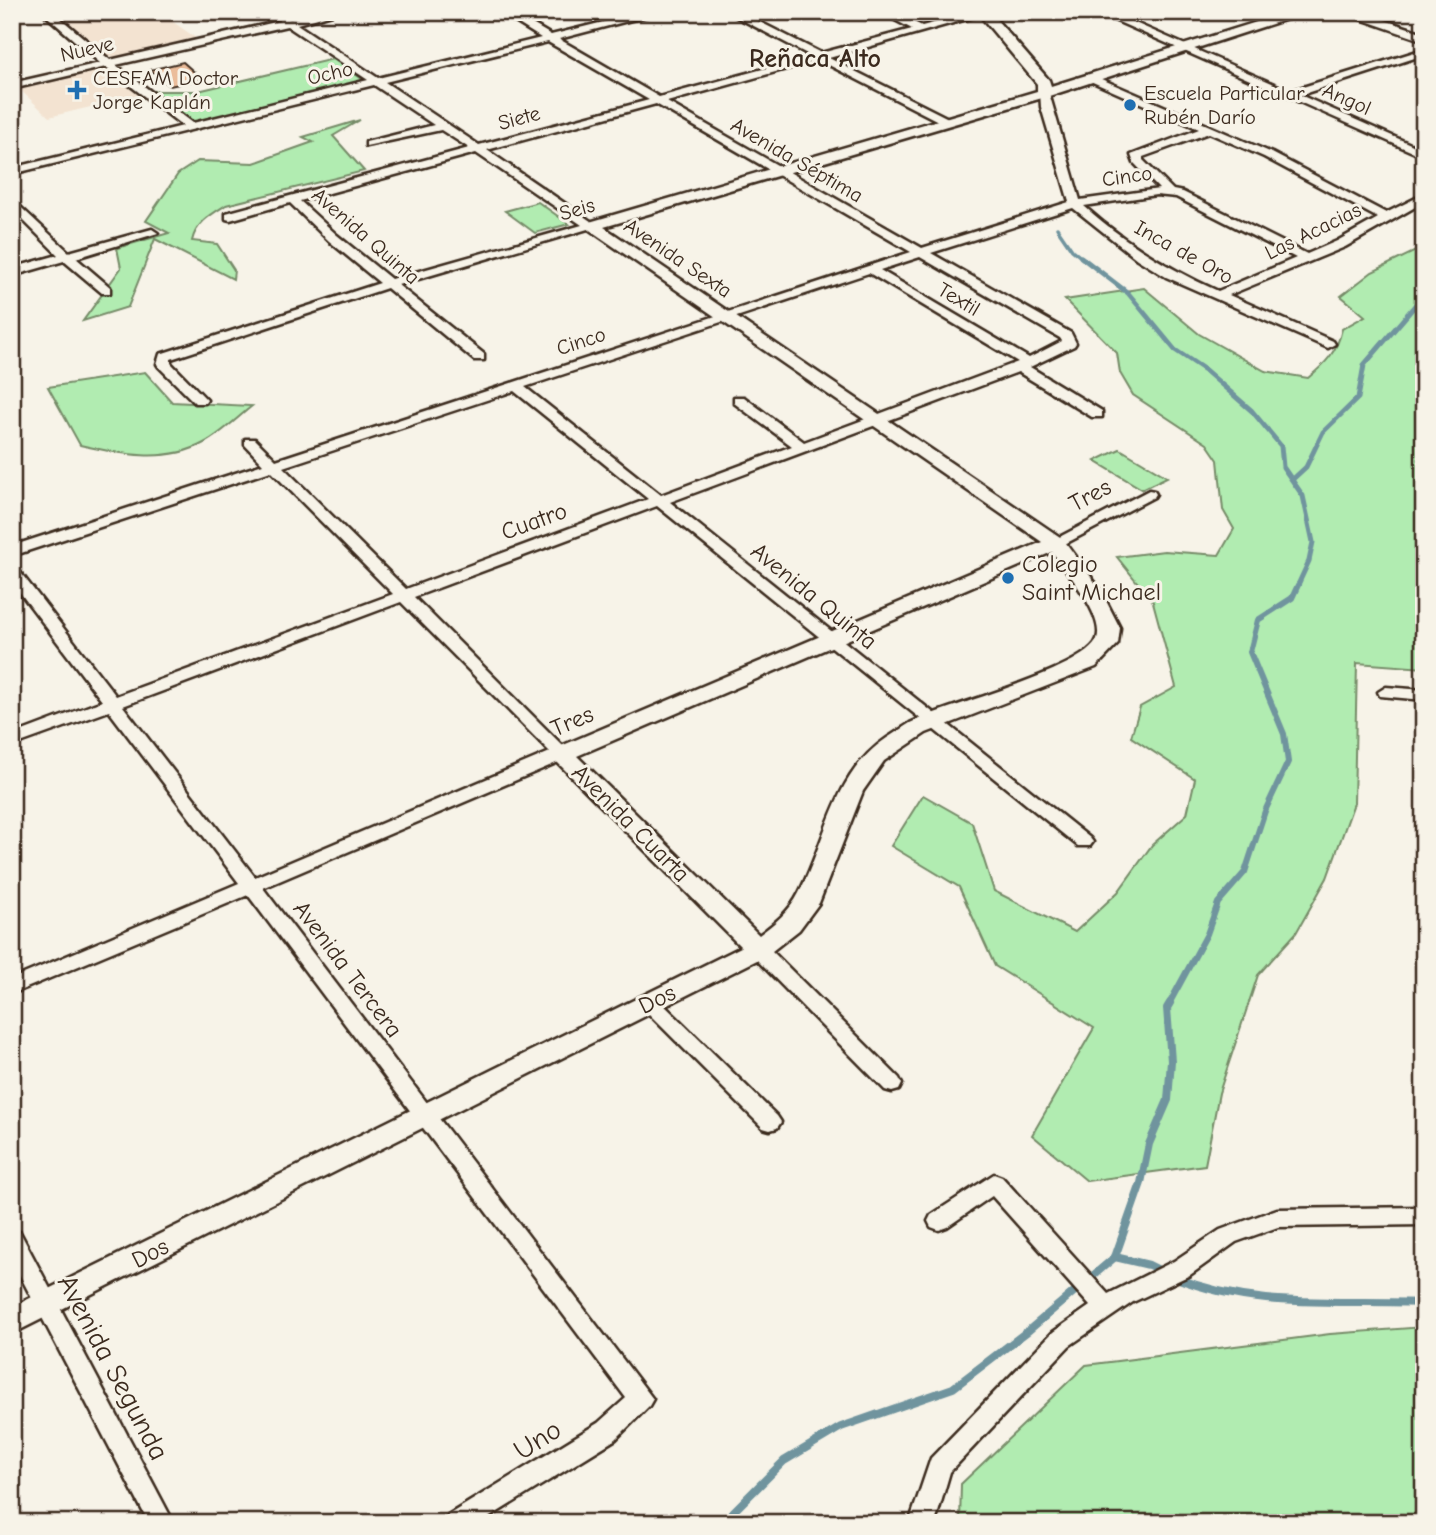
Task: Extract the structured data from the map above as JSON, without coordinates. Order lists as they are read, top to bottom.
{
  "streets": {
    "street": [
      "Nueve",
      "Ocho",
      "Angol",
      "Siete",
      "Avenida Séptima",
      "Cinco",
      "Seis",
      "Las Acacias",
      "Avenida Quinta",
      "Inca de Oro",
      "Avenida Sexta",
      "Textil",
      "Tres",
      "Cuatro",
      "Avenida Cuarta",
      "Avenida Tercera",
      "Dos",
      "Avenida Segunda",
      "Uno"
    ]
  },
  "crossings": [
    ["Nueve", "Avenida Sexta"],
    ["Ocho", "Avenida Séptima"],
    ["Ocho", "Avenida Sexta"],
    ["Angol", "Seis"],
    ["Siete", "Avenida Séptima"],
    ["Siete", "Avenida Quinta"],
    ["Siete", "Avenida Sexta"],
    ["Avenida Séptima", "Cinco"],
    ["Avenida Séptima", "Seis"],
    ["Avenida Séptima", "Cuatro"],
    ["Cinco", "Avenida Quinta"],
    ["Cinco", "Inca de Oro"],
    ["Cinco", "Avenida Sexta"],
    ["Cinco", "Textil"],
    ["Cinco", "Avenida Cuarta"],
    ["Seis", "Avenida Quinta"],
    ["Seis", "Avenida Sexta"],
    ["Las Acacias", "Inca de Oro"],
    ["Avenida Quinta", "Tres"],
    ["Avenida Quinta", "Cuatro"],
    ["Avenida Quinta", "Dos"],
    ["Avenida Sexta", "Tres"],
    ["Avenida Sexta", "Cuatro"],
    ["Avenida Sexta", "Dos"],
    ["Textil", "Cuatro"],
    ["Tres", "Avenida Cuarta"],
    ["Tres", "Avenida Tercera"],
    ["Tres", "Dos"],
    ["Cuatro", "Avenida Cuarta"],
    ["Cuatro", "Avenida Tercera"],
    ["Avenida Cuarta", "Dos"],
    ["Avenida Tercera", "Dos"],
    ["Avenida Tercera", "Uno"],
    ["Dos", "Avenida Segunda"]
  ],
  "districts": ["Reñaca Alto"],
  "places": {
    "health": ["CESFAM Doctor Jorge Kaplán"],
    "other": ["Escuela Particular Rubén Darío", "Colegio Saint Michael"]
  }
}
